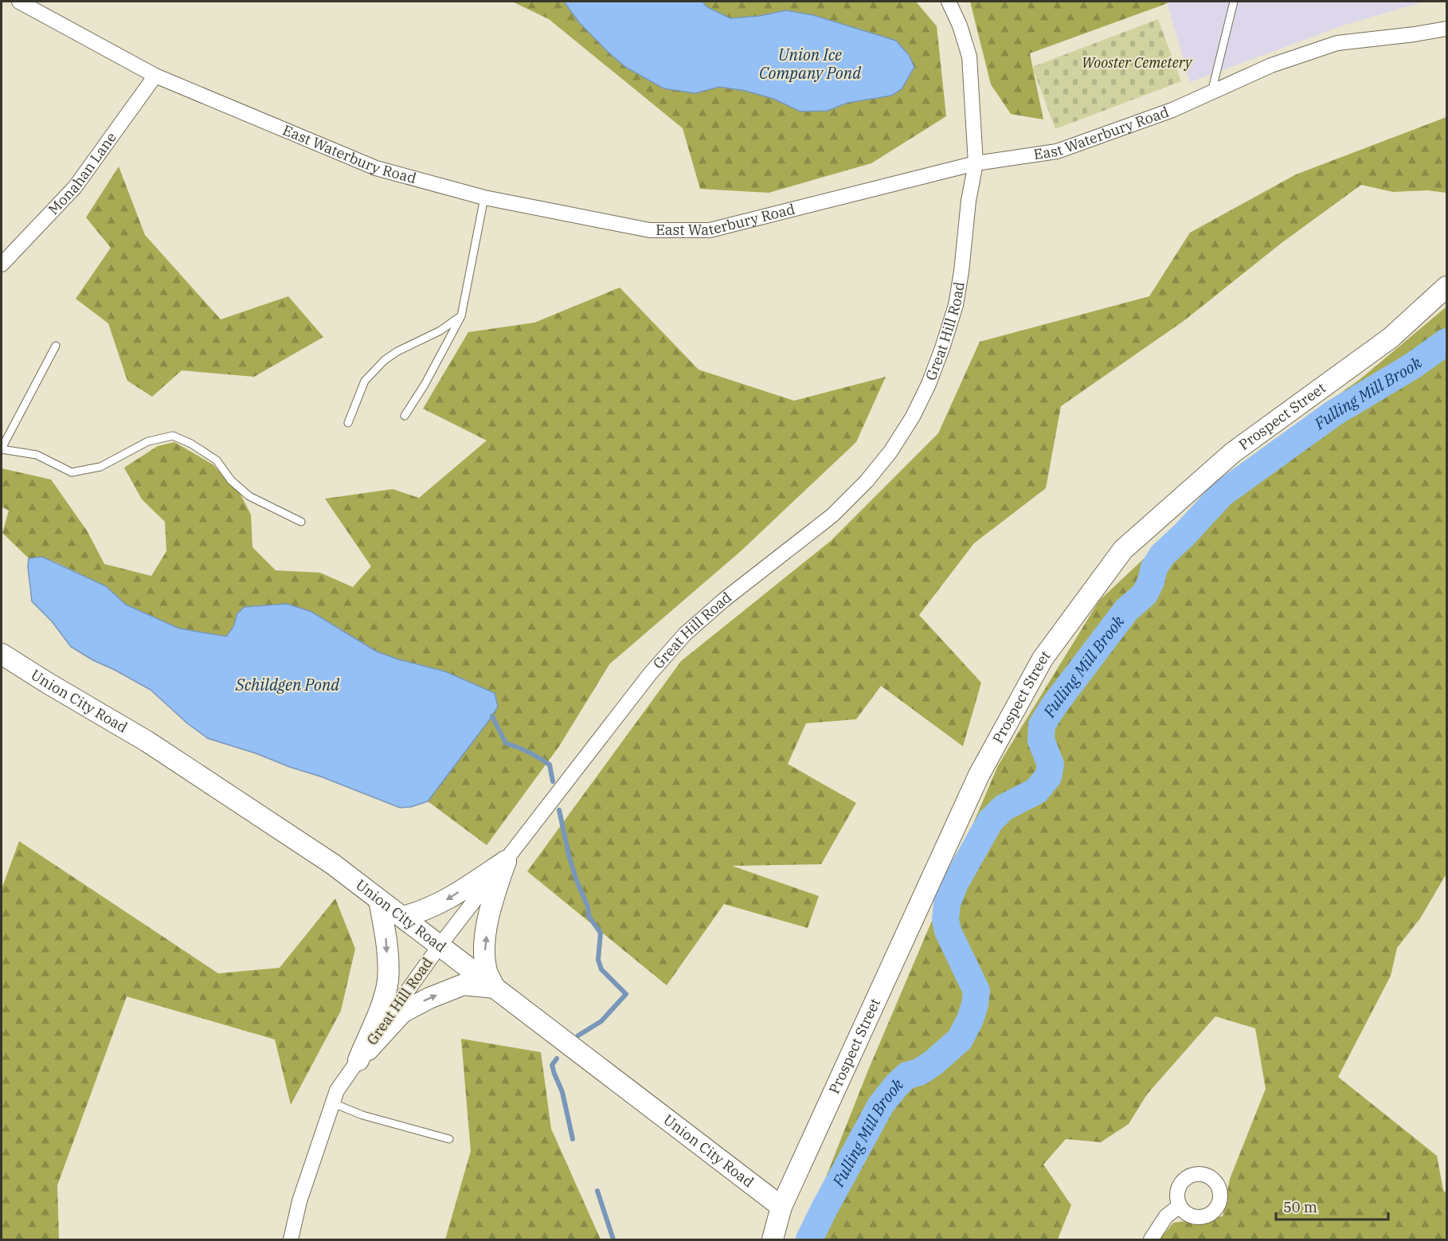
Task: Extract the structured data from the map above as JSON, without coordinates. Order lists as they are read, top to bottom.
{
  "streets": {
    "main road": ["Prospect Street", "Union City Road"],
    "street": ["East Waterbury Road", "Monahan Lane", "Great Hill Road"]
  },
  "crossings": [
    ["East Waterbury Road", "Monahan Lane"],
    ["East Waterbury Road", "Great Hill Road"],
    ["Great Hill Road", "Union City Road"],
    ["Prospect Street", "Union City Road"]
  ],
  "water": ["Union Ice Company Pond", "Fulling Mill Brook", "Schildgen Pond"],
  "parks": ["Wooster Cemetery"],
  "scale_bar": "50 m"
}
